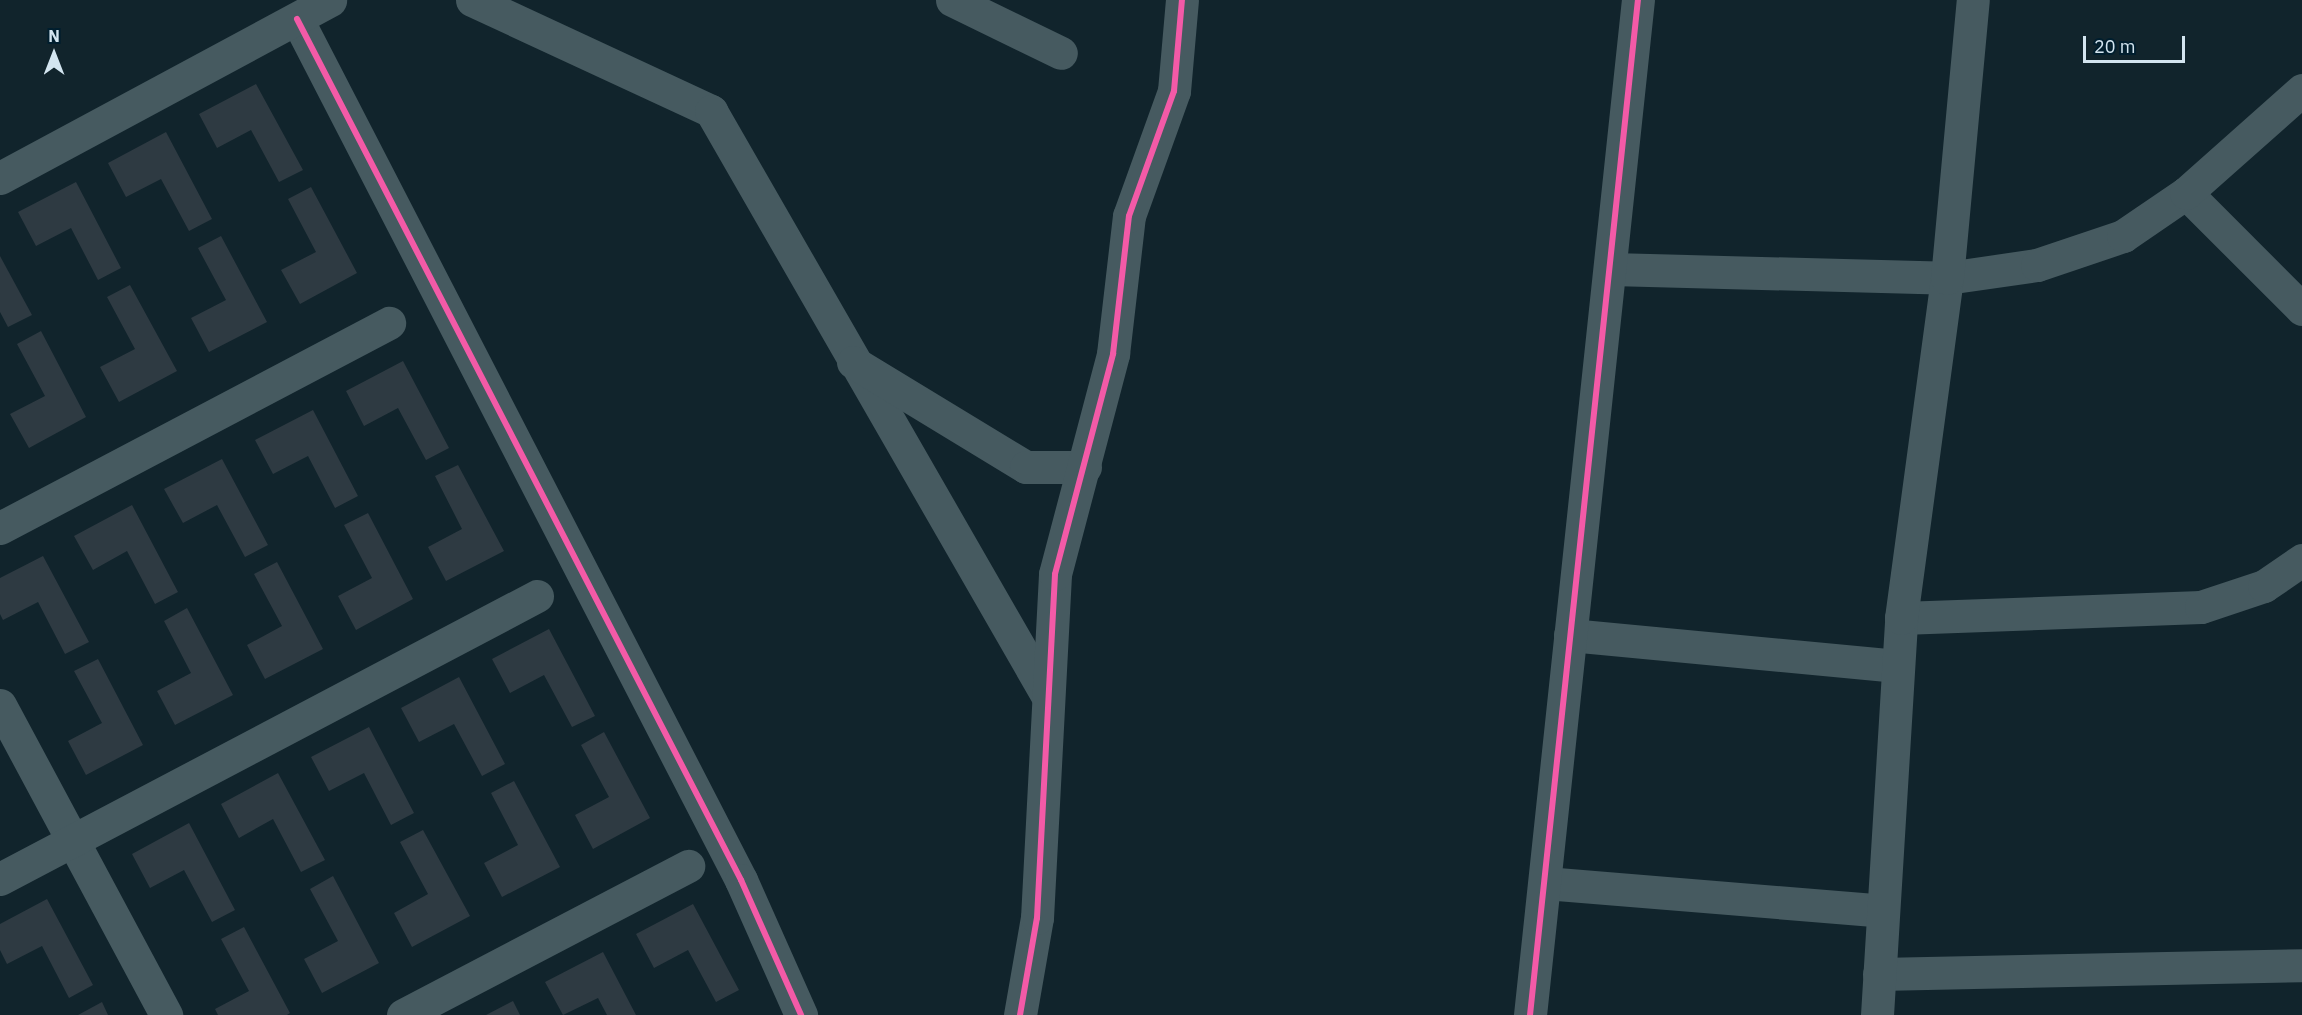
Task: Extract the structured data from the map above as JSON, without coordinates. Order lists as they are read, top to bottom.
{
  "scale_bar": "20 m",
  "north": "top"
}
